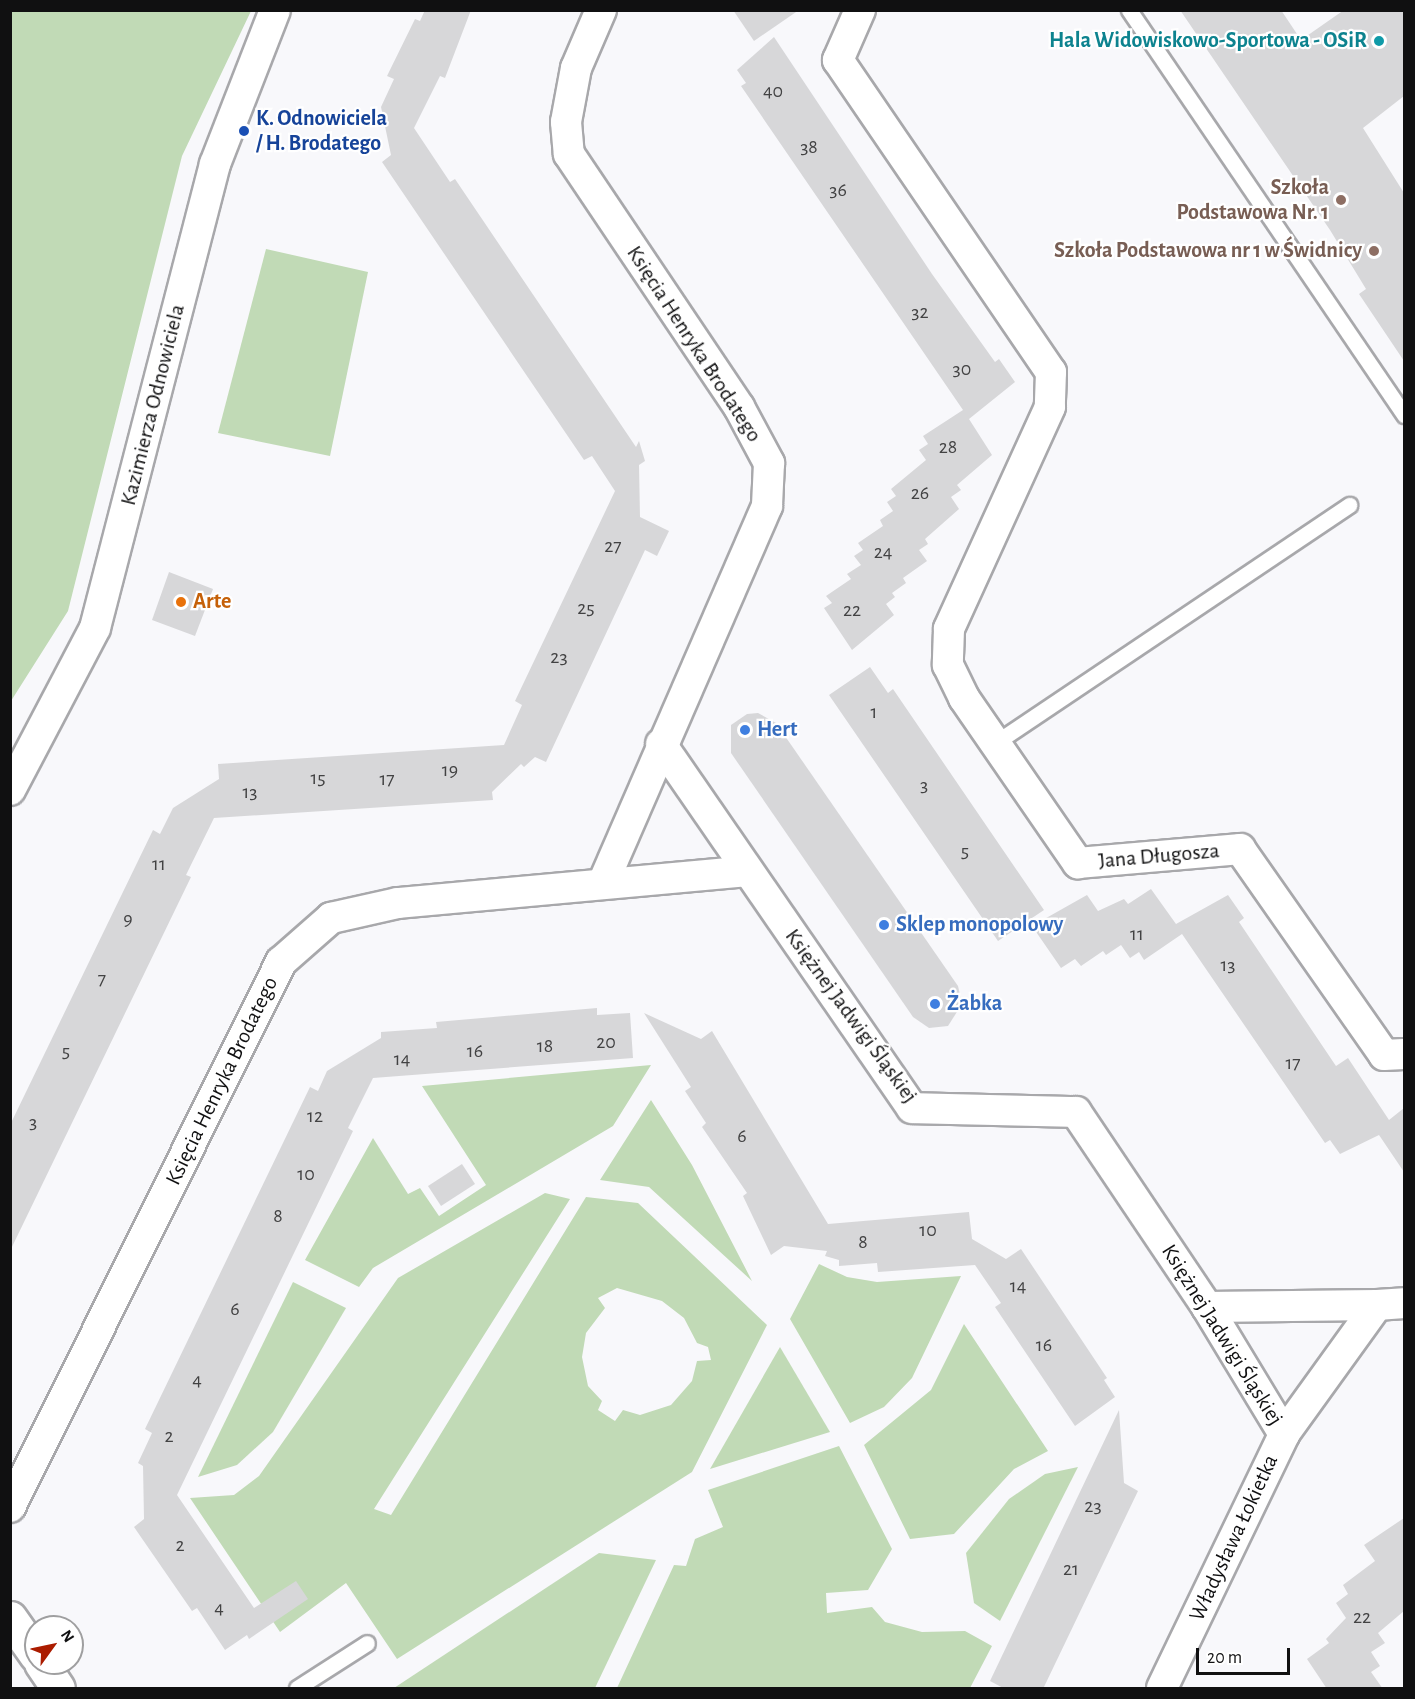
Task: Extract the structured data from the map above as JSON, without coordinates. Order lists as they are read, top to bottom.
{
  "streets": {
    "street": [
      "Księcia Henryka Brodatego",
      "Kazimierza Odnowiciela",
      "Jana Długosza",
      "Księżnej Jadwigi Śląskiej",
      "Władysława Łokietka"
    ]
  },
  "crossings": [
    ["Księcia Henryka Brodatego", "Księżnej Jadwigi Śląskiej"],
    ["Księżnej Jadwigi Śląskiej", "Władysława Łokietka"]
  ],
  "places": [
    "Hala Widowiskowo-Sportowa - OSiR",
    "K. Odnowiciela / H. Brodatego",
    "Szkoła Podstawowa Nr. 1",
    "Szkoła Podstawowa nr 1 w Świdnicy",
    "Arte",
    "Hert",
    "Sklep monopolowy",
    "Żabka"
  ],
  "house_numbers": [
    "40",
    "38",
    "36",
    "32",
    "30",
    "28",
    "26",
    "27",
    "24",
    "25",
    "22",
    "23",
    "1",
    "19",
    "15",
    "17",
    "3",
    "13",
    "5",
    "11",
    "9",
    "11",
    "13",
    "7",
    "20",
    "18",
    "5",
    "16",
    "14",
    "17",
    "12",
    "3",
    "6",
    "10",
    "8",
    "10",
    "8",
    "14",
    "6",
    "16",
    "4",
    "2",
    "23",
    "2",
    "21",
    "4",
    "22"
  ],
  "scale_bar": "20 m",
  "north": "top right"
}
